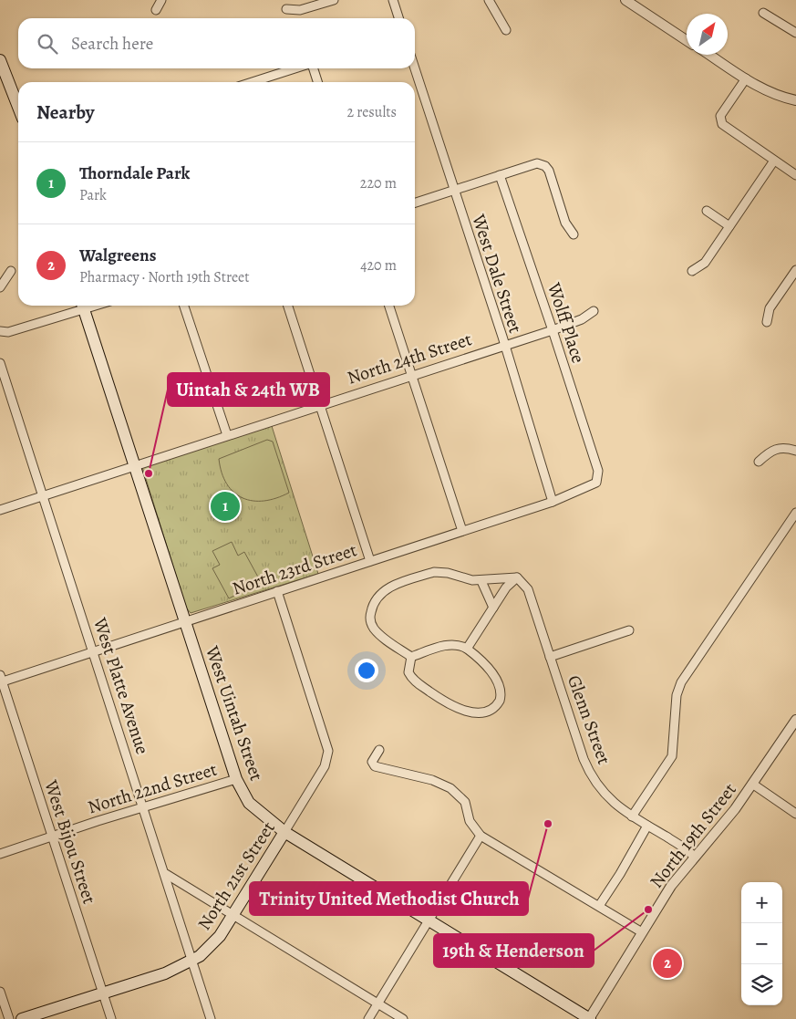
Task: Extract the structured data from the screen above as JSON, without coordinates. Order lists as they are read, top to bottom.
{
  "streets": {
    "main road": ["West Uintah Street", "North 21st Street"],
    "street": [
      "West Dale Street",
      "Wolff Place",
      "North 24th Street",
      "North 23rd Street",
      "West Platte Avenue",
      "Glenn Street",
      "North 22nd Street",
      "North 19th Street",
      "West Bijou Street"
    ]
  },
  "crossings": [
    ["West Dale Street", "North 24th Street"],
    ["West Dale Street", "North 23rd Street"],
    ["Wolff Place", "North 24th Street"],
    ["Wolff Place", "North 23rd Street"],
    ["North 24th Street", "West Platte Avenue"],
    ["North 24th Street", "West Uintah Street"],
    ["North 23rd Street", "West Platte Avenue"],
    ["North 23rd Street", "West Uintah Street"],
    ["North 23rd Street", "West Bijou Street"],
    ["North 23rd Street", "North 21st Street"],
    ["West Platte Avenue", "North 22nd Street"],
    ["West Platte Avenue", "North 21st Street"],
    ["West Uintah Street", "North 22nd Street"],
    ["West Uintah Street", "North 19th Street"],
    ["West Uintah Street", "North 21st Street"],
    ["Glenn Street", "North 19th Street"],
    ["North 22nd Street", "West Bijou Street"],
    ["West Bijou Street", "North 21st Street"]
  ],
  "places": ["Uintah & 24th WB", "Trinity United Methodist Church", "19th & Henderson"],
  "north": "top right",
  "page": {
    "search": "Search here",
    "heading": ["Nearby", "2 results"],
    "list": [
      {
        "mark": "1",
        "name": "Thorndale Park",
        "note": "Park",
        "value": "220 m"
      },
      {
        "mark": "2",
        "name": "Walgreens",
        "note": "Pharmacy · North 19th Street",
        "value": "420 m"
      }
    ],
    "pins": ["1", "2"],
    "map_buttons": ["+", "−"]
  }
}
